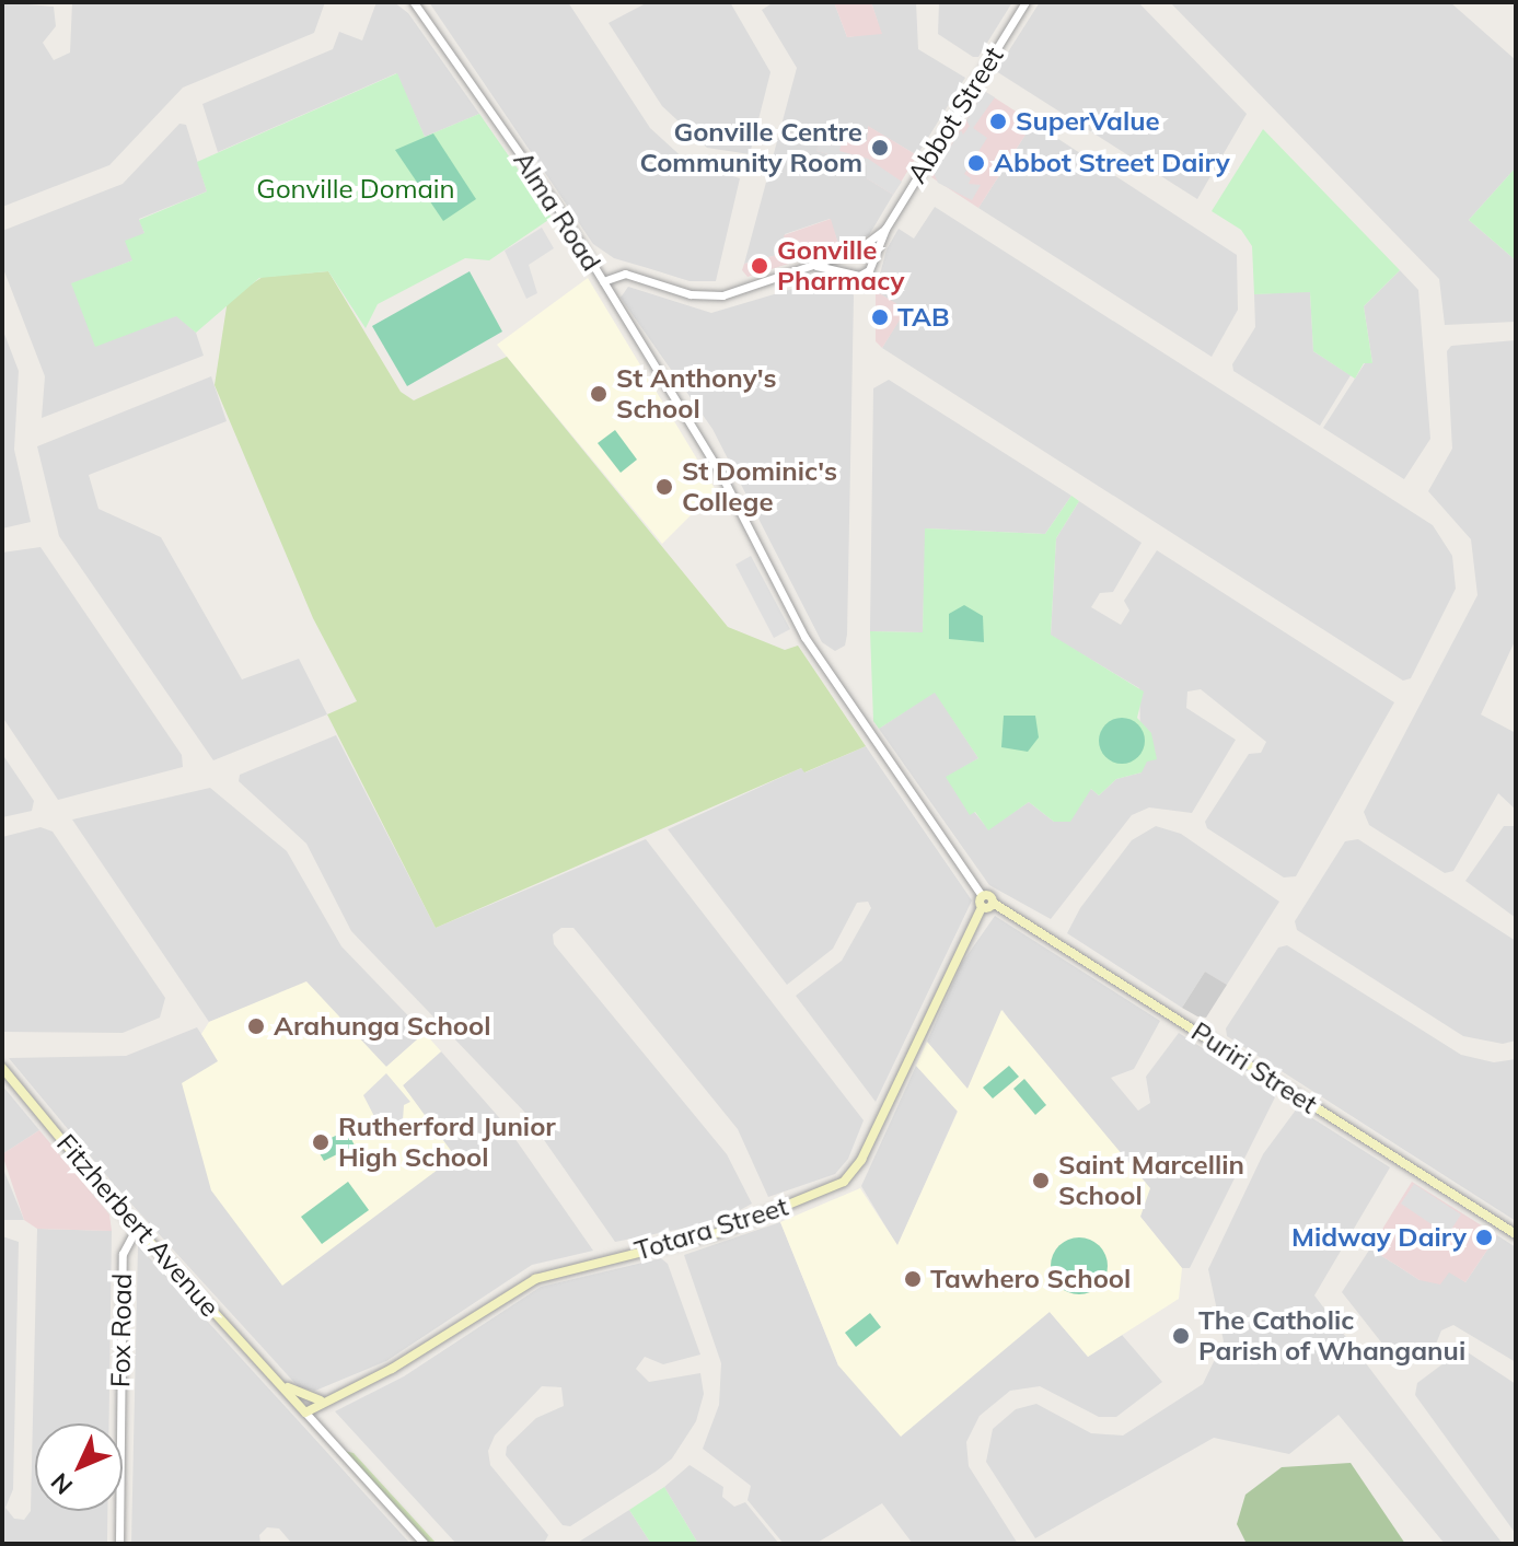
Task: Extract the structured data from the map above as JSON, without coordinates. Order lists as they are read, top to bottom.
{
  "streets": {
    "main road": ["Puriri Street", "Fitzherbert Avenue", "Totara Street"],
    "street": ["Abbot Street", "Alma Road", "Fox Road"]
  },
  "crossings": [
    ["Abbot Street", "Alma Road"],
    ["Alma Road", "Puriri Street"],
    ["Puriri Street", "Totara Street"],
    ["Fitzherbert Avenue", "Totara Street"],
    ["Fitzherbert Avenue", "Fox Road"]
  ],
  "parks": ["Gonville Domain"],
  "places": [
    "SuperValue",
    "Gonville Centre Community Room",
    "Abbot Street Dairy",
    "Gonville Pharmacy",
    "TAB",
    "St Anthony's School",
    "St Dominic's College",
    "Arahunga School",
    "Rutherford Junior High School",
    "Saint Marcellin School",
    "Midway Dairy",
    "Tawhero School",
    "The Catholic Parish of Whanganui"
  ],
  "north": "bottom left"
}
